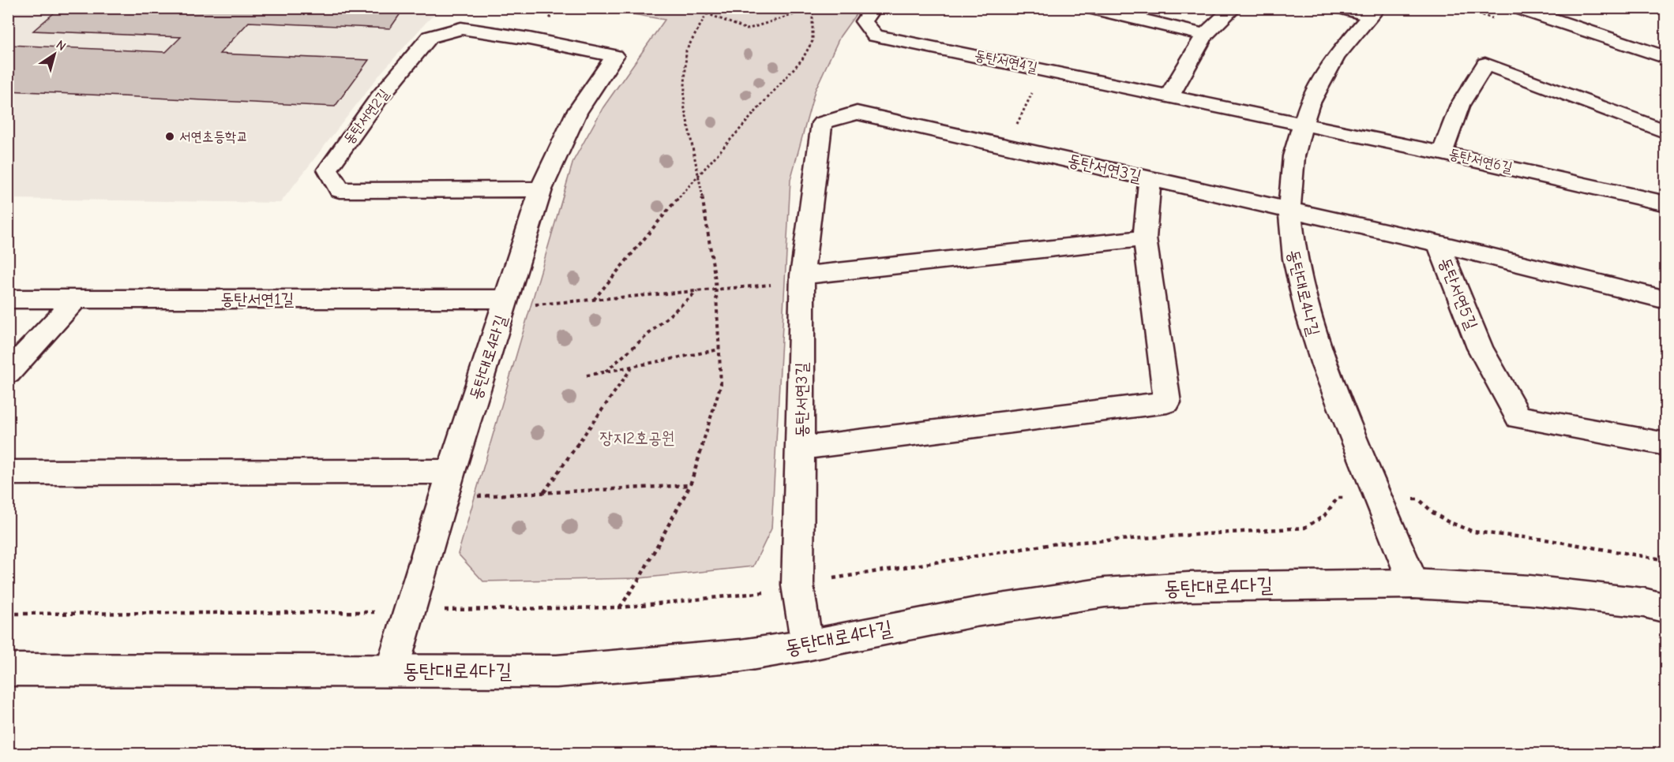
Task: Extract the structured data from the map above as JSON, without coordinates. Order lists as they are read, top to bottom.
{
  "streets": {
    "street": [
      "동탄서연4길",
      "동탄서연2길",
      "동탄서연6길",
      "동탄서연3길",
      "동탄대로4나길",
      "동탄서연5길",
      "동탄서연1길",
      "동탄대로4라길",
      "동탄대로4다길"
    ]
  },
  "crossings": [
    ["동탄서연4길", "동탄서연6길"],
    ["동탄서연4길", "동탄대로4나길"],
    ["동탄서연2길", "동탄대로4라길"],
    ["동탄서연3길", "동탄대로4나길"],
    ["동탄서연3길", "동탄서연5길"],
    ["동탄대로4나길", "동탄대로4다길"],
    ["동탄서연1길", "동탄대로4라길"],
    ["동탄대로4라길", "동탄대로4다길"]
  ],
  "parks": ["장지2호공원"],
  "places": ["서연초등학교"],
  "north": "top right"
}
